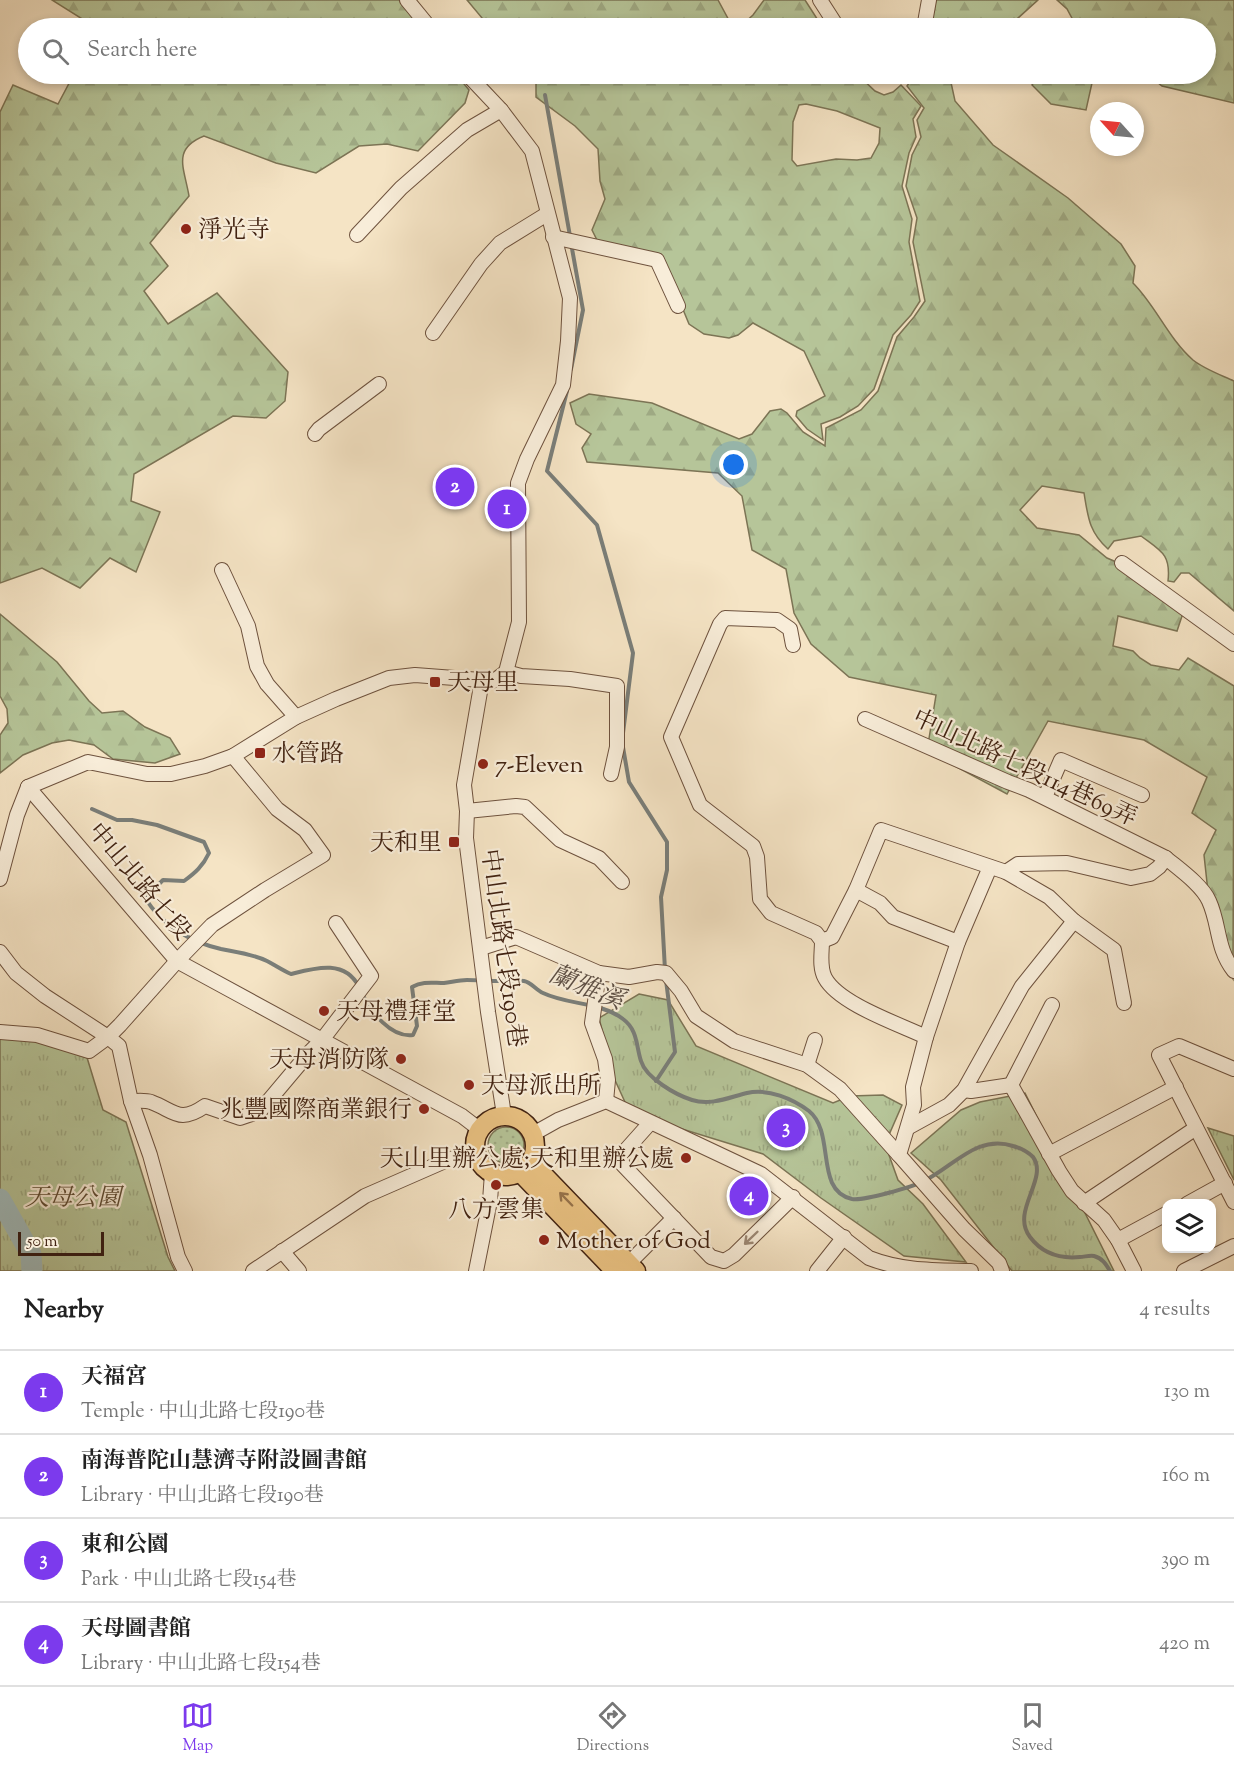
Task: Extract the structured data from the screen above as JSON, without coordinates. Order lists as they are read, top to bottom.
{
  "streets": {
    "street": ["中山北路七段114巷69弄", "中山北路七段", "中山北路七段190巷"]
  },
  "crossings": [
    ["中山北路七段", "中山北路七段190巷"]
  ],
  "water": ["蘭雅溪"],
  "parks": ["天母公園"],
  "places": {
    "other": [
      "淨光寺",
      "7-Eleven",
      "天母禮拜堂",
      "天母消防隊",
      "天母派出所",
      "兆豐國際商業銀行",
      "天山里辦公處;天和里辦公處",
      "八方雲集",
      "Mother of God"
    ],
    "transit": ["天母里", "水管路", "天和里"]
  },
  "scale_bar": "50 m",
  "north": "top left",
  "page": {
    "search": "Search here",
    "pins": [
      "2",
      "1",
      "3",
      "4"
    ],
    "scale": "50 m",
    "heading": ["Nearby", "4 results"],
    "list": [
      {
        "mark": "1",
        "name": "天福宮",
        "note": "Temple · 中山北路七段190巷",
        "value": "130 m"
      },
      {
        "mark": "2",
        "name": "南海普陀山慧濟寺附設圖書館",
        "note": "Library · 中山北路七段190巷",
        "value": "160 m"
      },
      {
        "mark": "3",
        "name": "東和公園",
        "note": "Park · 中山北路七段154巷",
        "value": "390 m"
      },
      {
        "mark": "4",
        "name": "天母圖書館",
        "note": "Library · 中山北路七段154巷",
        "value": "420 m"
      }
    ],
    "nav": ["Map", "Directions", "Saved"]
  }
}
